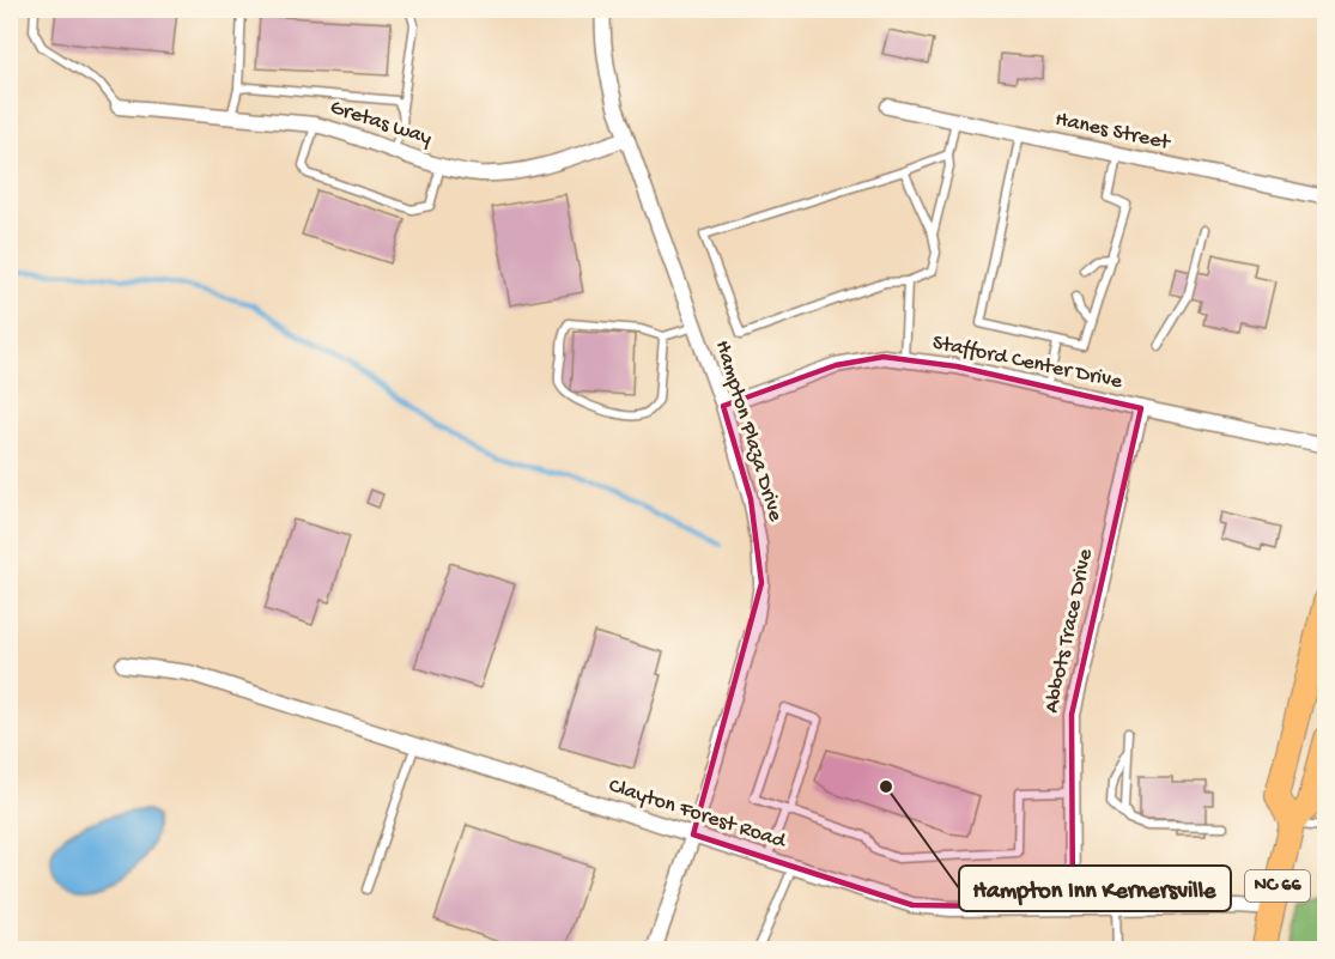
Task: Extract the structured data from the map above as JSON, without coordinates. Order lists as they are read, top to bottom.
{
  "streets": {
    "main road": ["NC 66"],
    "street": [
      "Gretas way",
      "Hanes Street",
      "Stafford Center Drive",
      "Hampton Plaza Drive",
      "Abbots Trace Drive",
      "Clayton Forest Road"
    ]
  },
  "crossings": [
    ["Gretas way", "Hampton Plaza Drive"],
    ["Stafford Center Drive", "Hampton Plaza Drive"],
    ["Stafford Center Drive", "Abbots Trace Drive"],
    ["Hampton Plaza Drive", "Clayton Forest Road"],
    ["Abbots Trace Drive", "Clayton Forest Road"],
    ["Clayton Forest Road", "NC 66"]
  ],
  "places": ["Hampton Inn Kernersville"]
}
